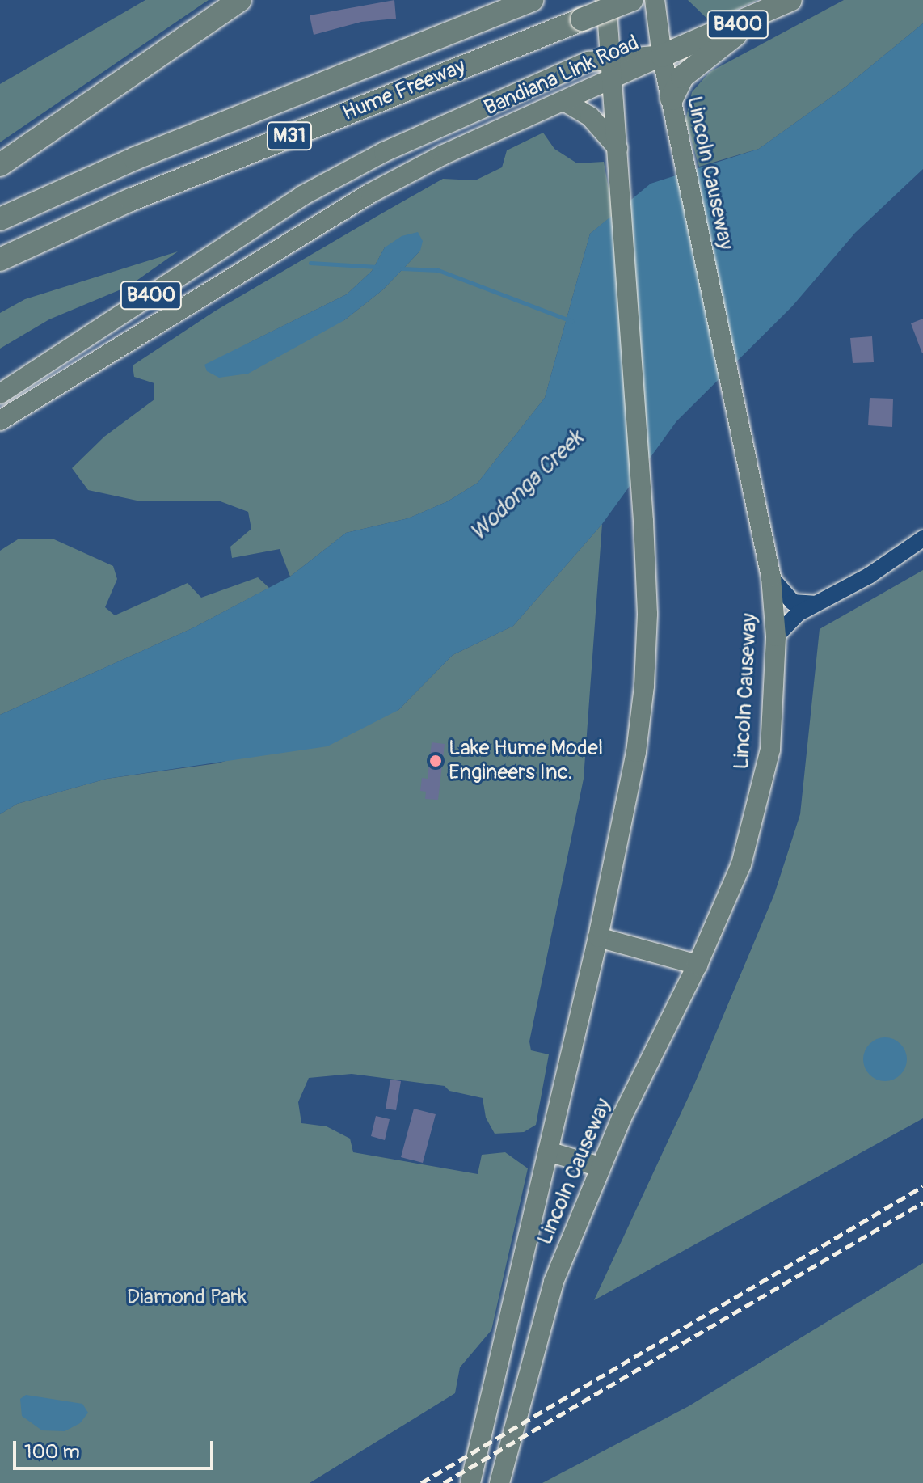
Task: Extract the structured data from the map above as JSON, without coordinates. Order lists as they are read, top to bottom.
{
  "streets": {
    "highway": ["B400", "Hume Freeway", "M31"],
    "main road": ["Bandiana Link Road", "Lincoln Causeway"]
  },
  "crossings": [
    ["B400", "Bandiana Link Road"],
    ["B400", "Lincoln Causeway"],
    ["Bandiana Link Road", "Lincoln Causeway"]
  ],
  "water": ["Wodonga Creek"],
  "parks": ["Diamond Park"],
  "places": ["Lake Hume Model Engineers Inc."],
  "scale_bar": "100 m"
}
